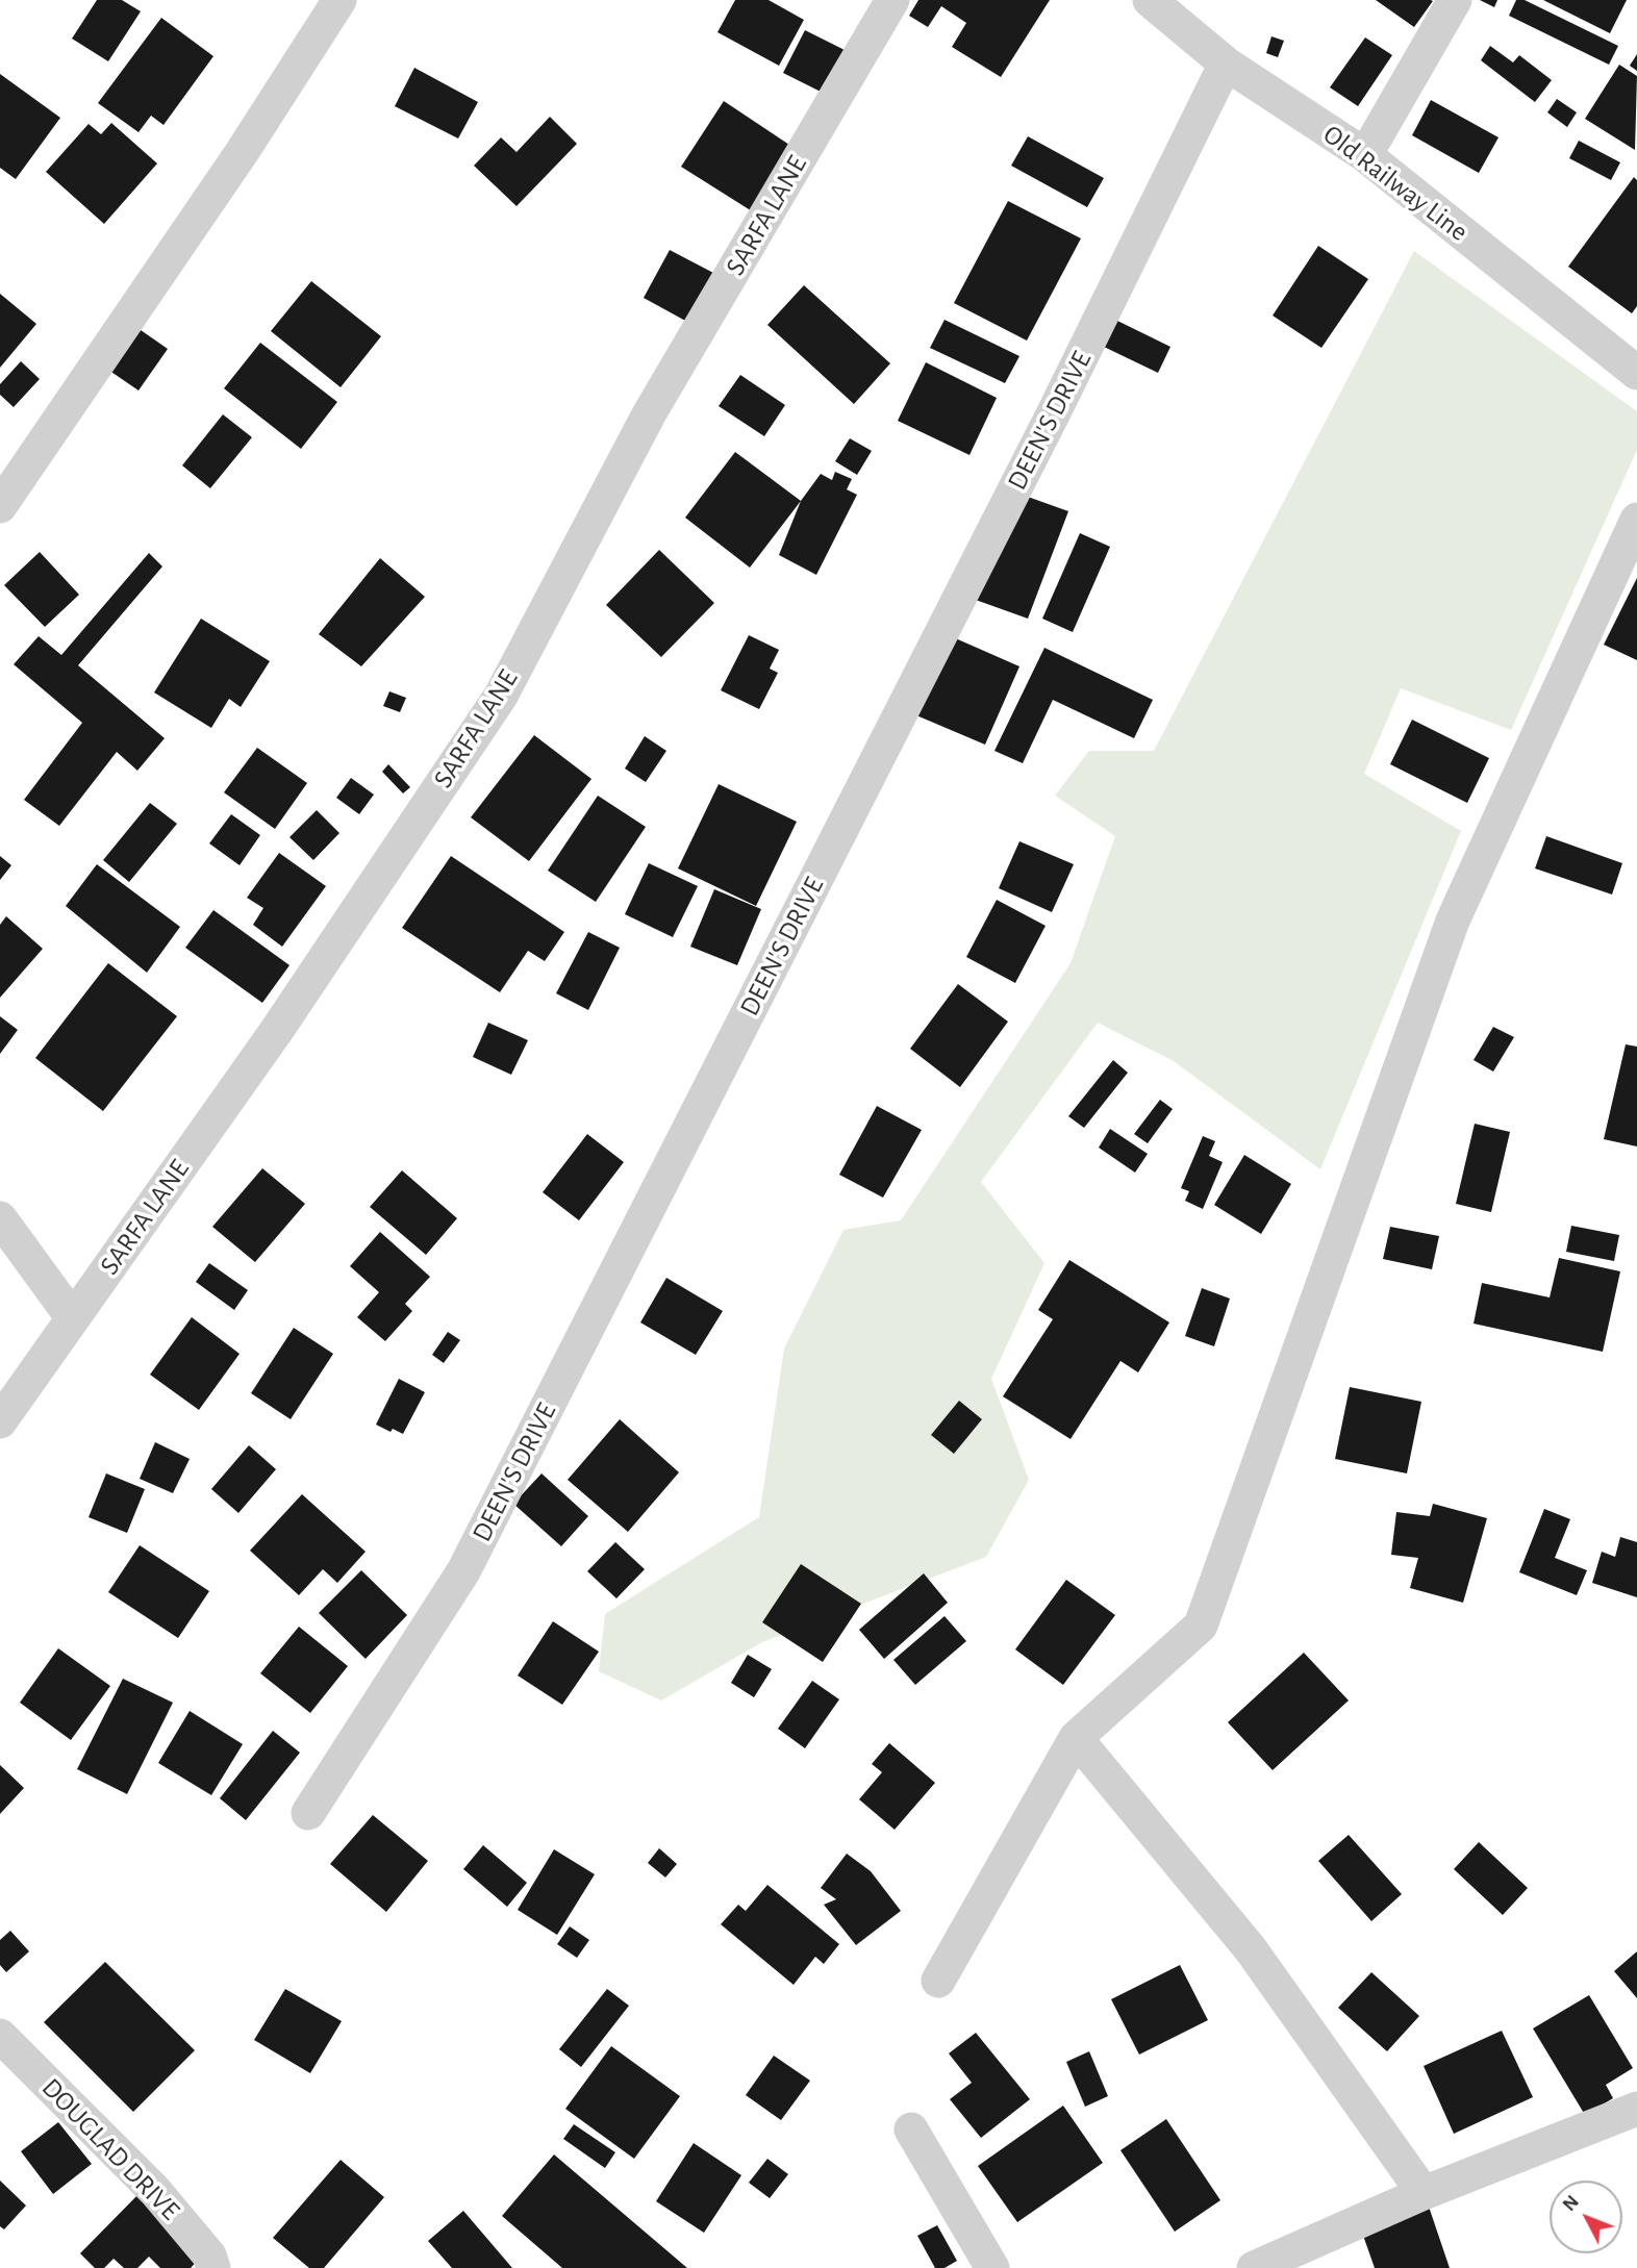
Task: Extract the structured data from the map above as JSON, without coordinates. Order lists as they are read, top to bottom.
{
  "streets": {
    "street": [
      "Old Railway Line",
      "SARFA LANE",
      "DEEN'S DRIVE",
      "DOUGLAD DRIVE"
    ]
  },
  "crossings": [
    ["Old Railway Line", "DEEN'S DRIVE"]
  ],
  "north": "top left"
}
